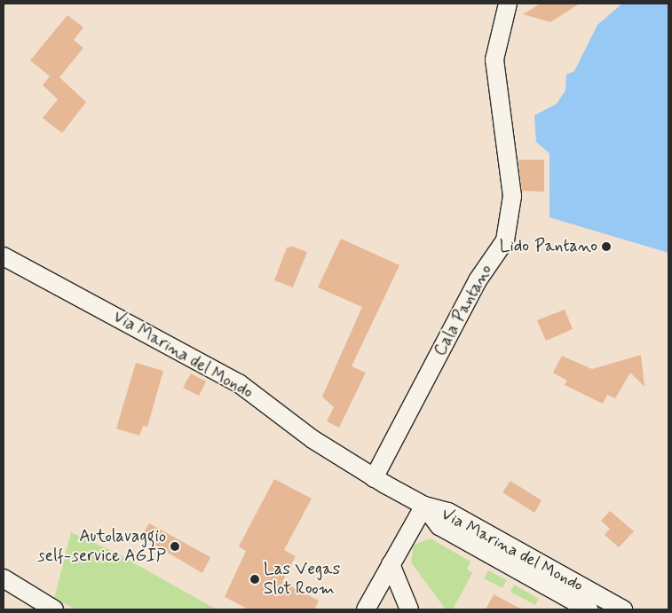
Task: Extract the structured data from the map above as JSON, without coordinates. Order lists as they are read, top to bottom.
{
  "streets": {
    "street": ["Cala Pantano", "Via Marina del Mondo"]
  },
  "crossings": [
    ["Cala Pantano", "Via Marina del Mondo"]
  ],
  "places": ["Lido Pantano", "Autolavaggio self-service AGIP", "Las Vegas Slot Room"]
}
